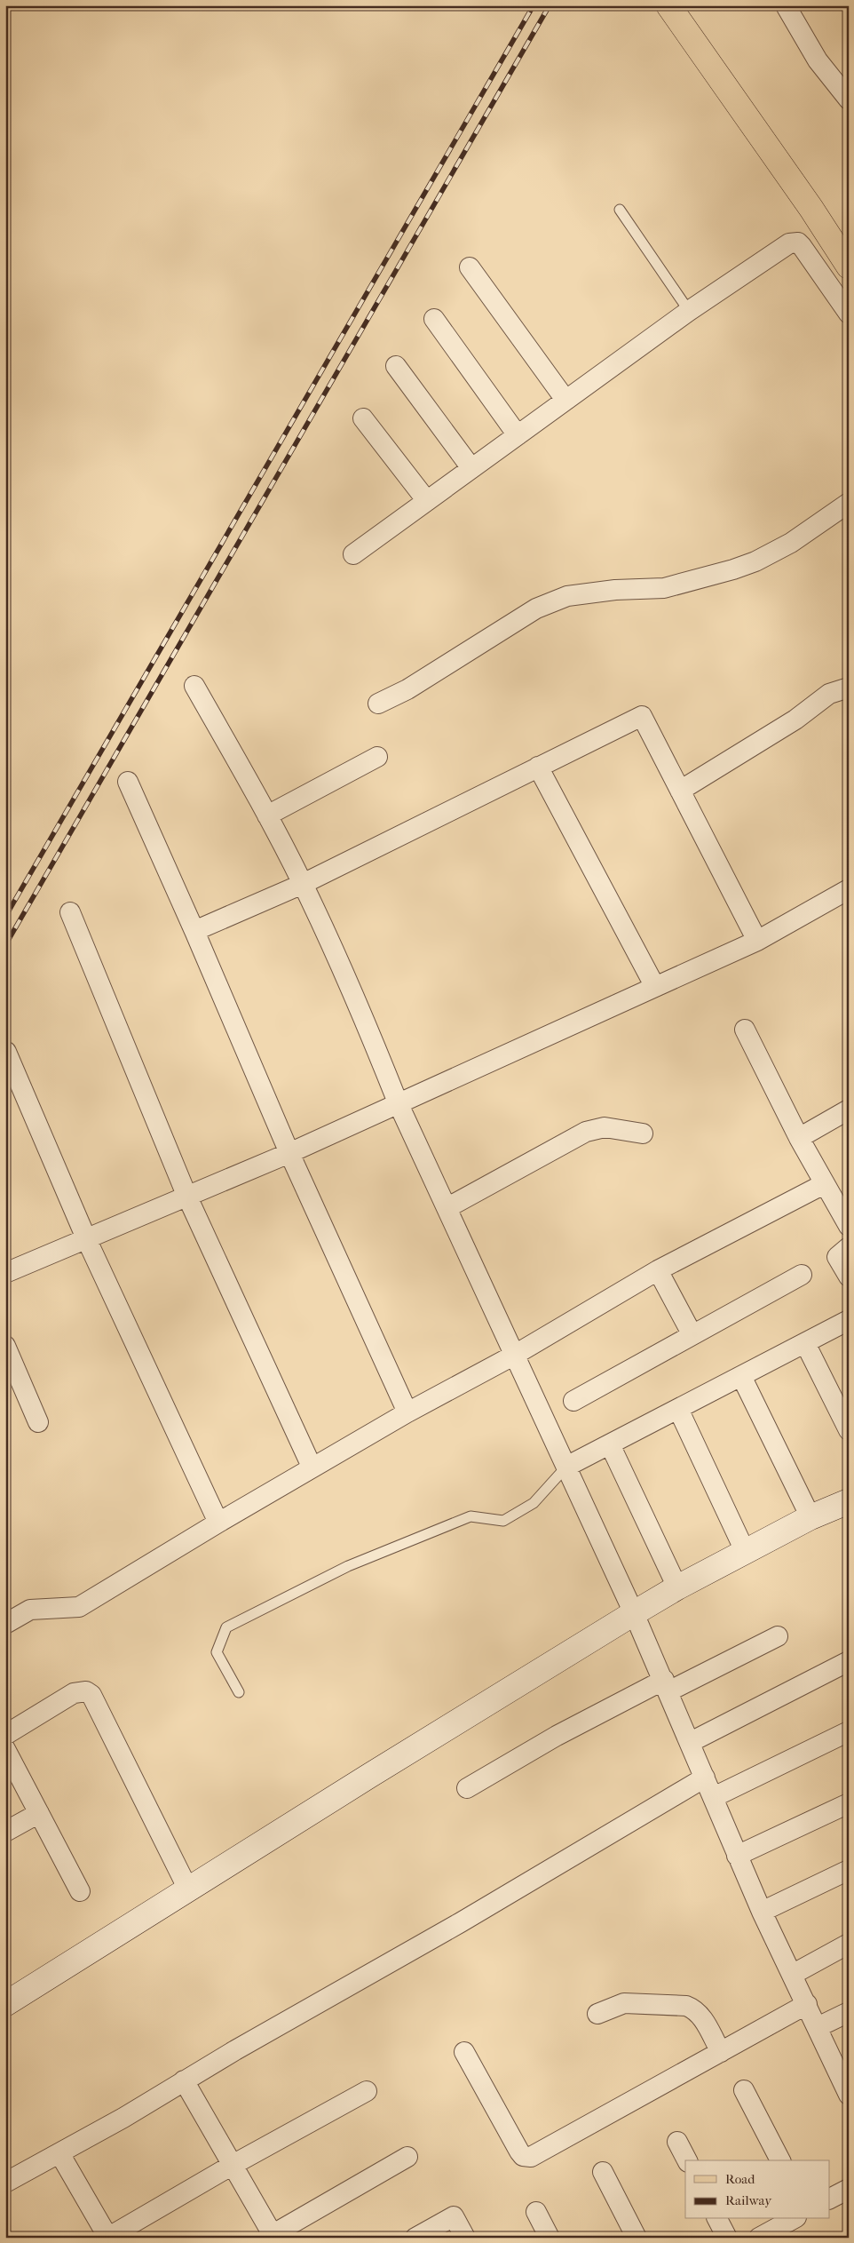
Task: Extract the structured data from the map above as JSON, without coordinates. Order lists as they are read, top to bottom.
{
  "legend": ["Road", "Railway"]
}
